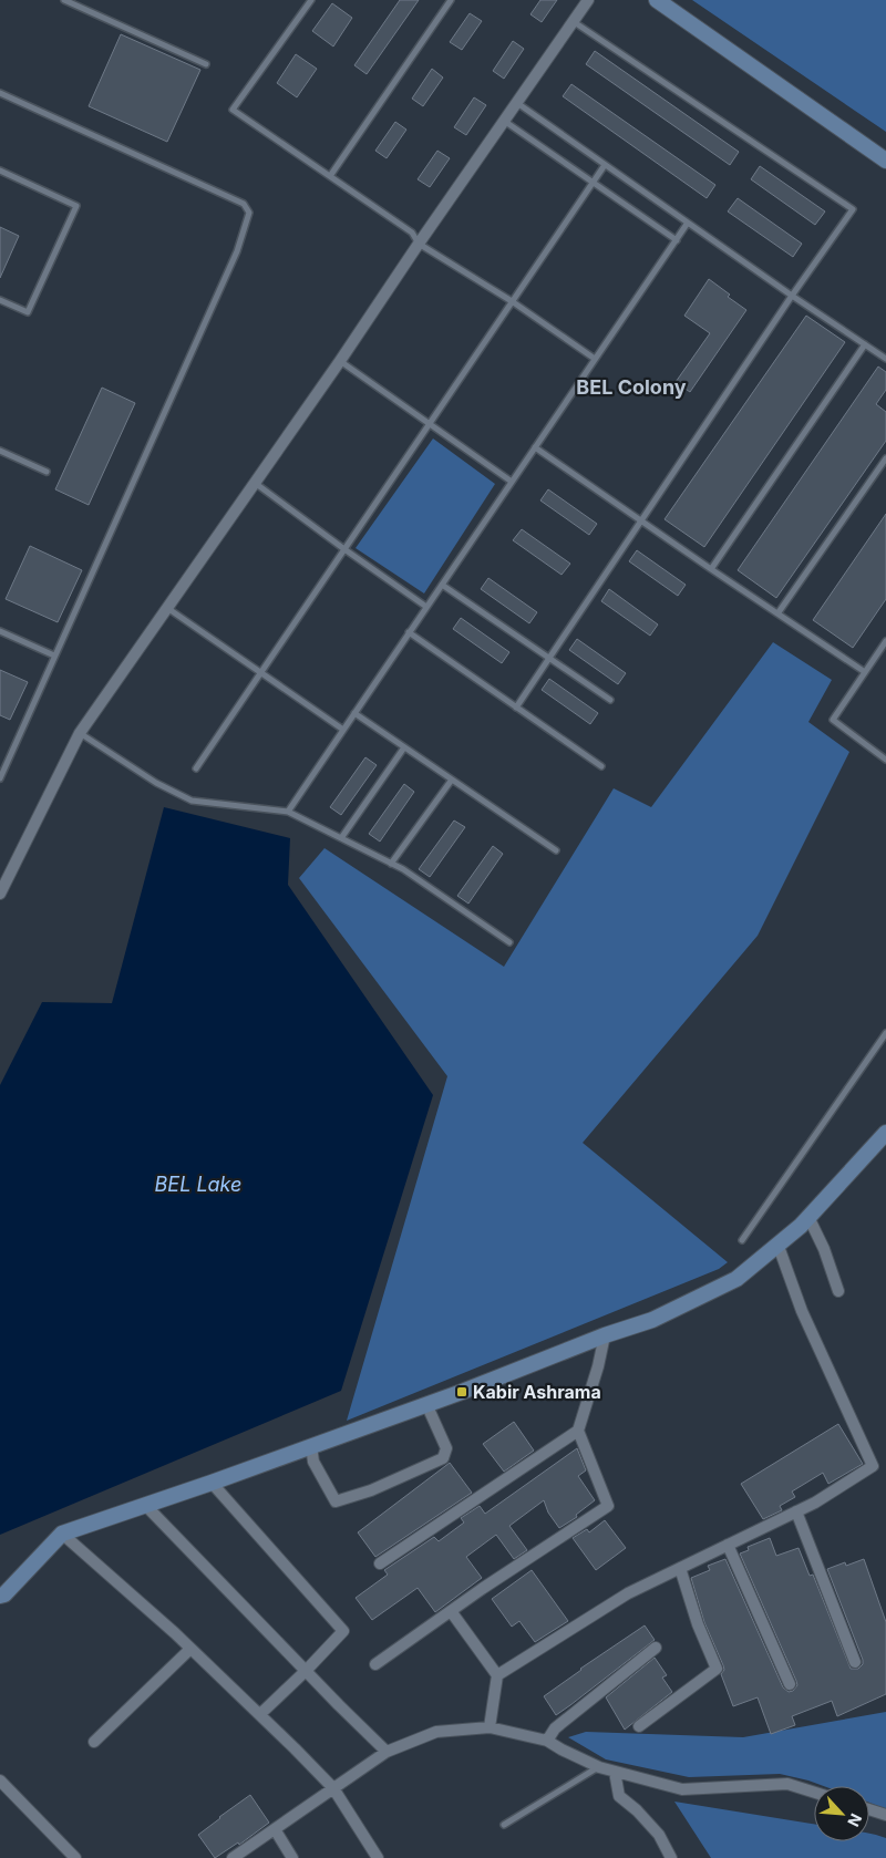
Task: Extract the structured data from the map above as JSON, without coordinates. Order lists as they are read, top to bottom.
{
  "districts": ["BEL Colony"],
  "water": ["BEL Lake"],
  "places": {
    "transit": ["Kabir Ashrama"]
  },
  "north": "bottom right"
}
